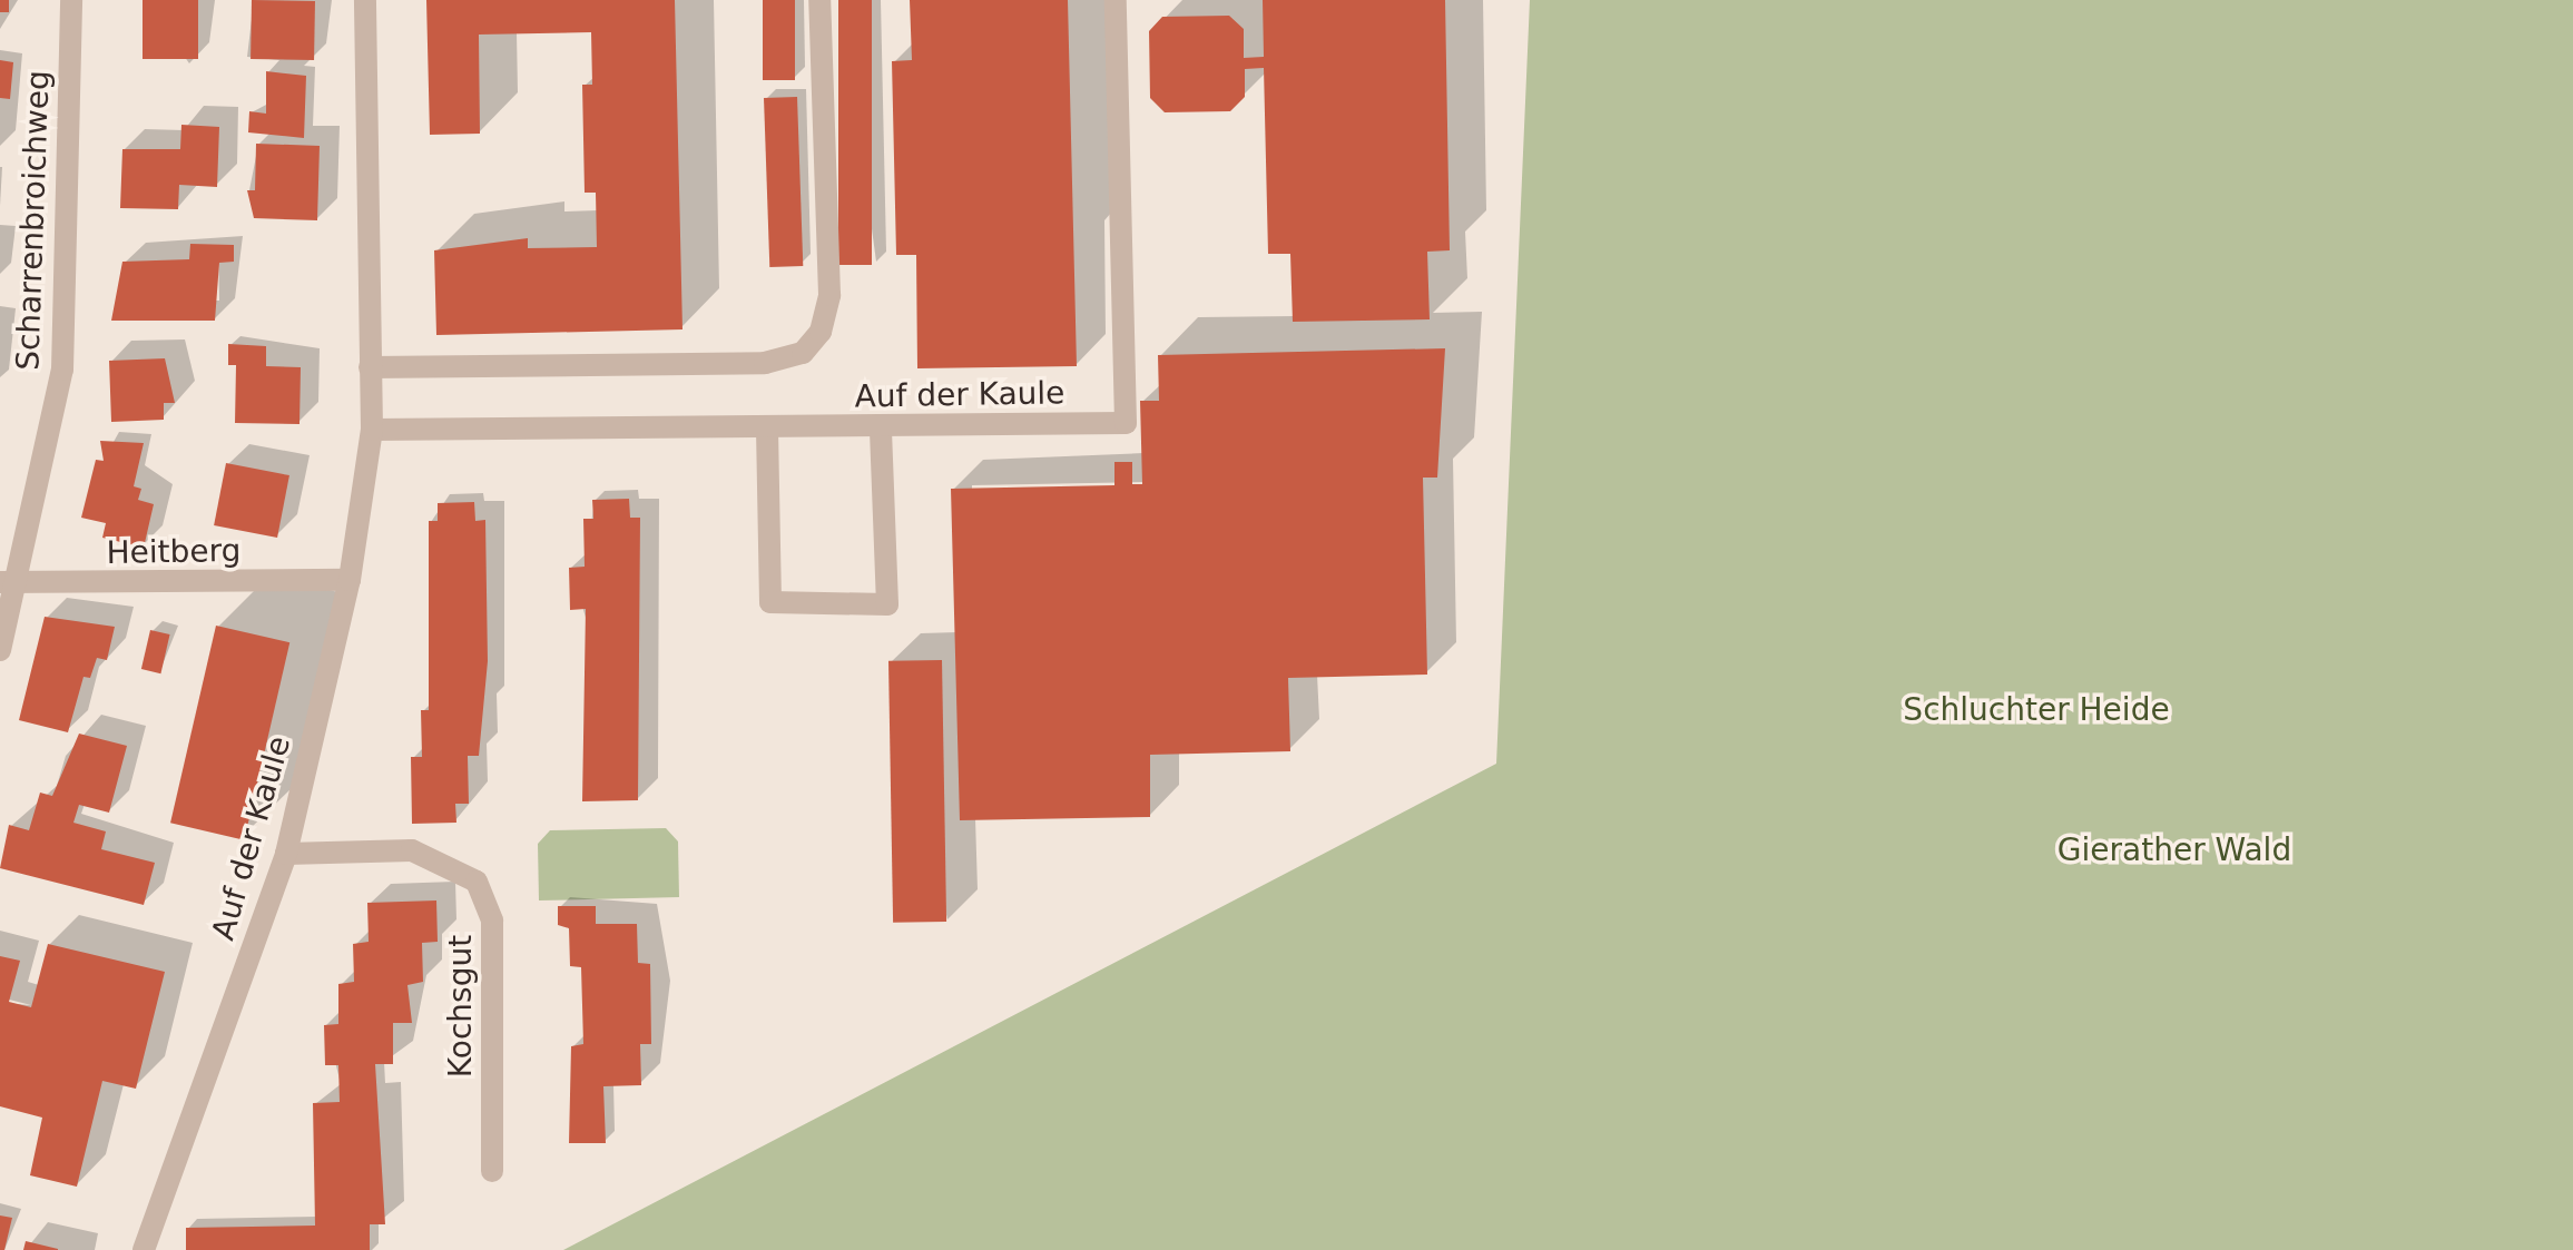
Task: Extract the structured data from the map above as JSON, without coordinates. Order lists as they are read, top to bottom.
{
  "streets": {
    "street": [
      "Scharrenbroichweg",
      "Auf der Kaule",
      "Heitberg",
      "Kochsgut"
    ]
  },
  "crossings": [
    ["Scharrenbroichweg", "Heitberg"],
    ["Auf der Kaule", "Heitberg"],
    ["Auf der Kaule", "Kochsgut"]
  ],
  "parks": ["Schluchter Heide", "Gierather Wald"]
}
